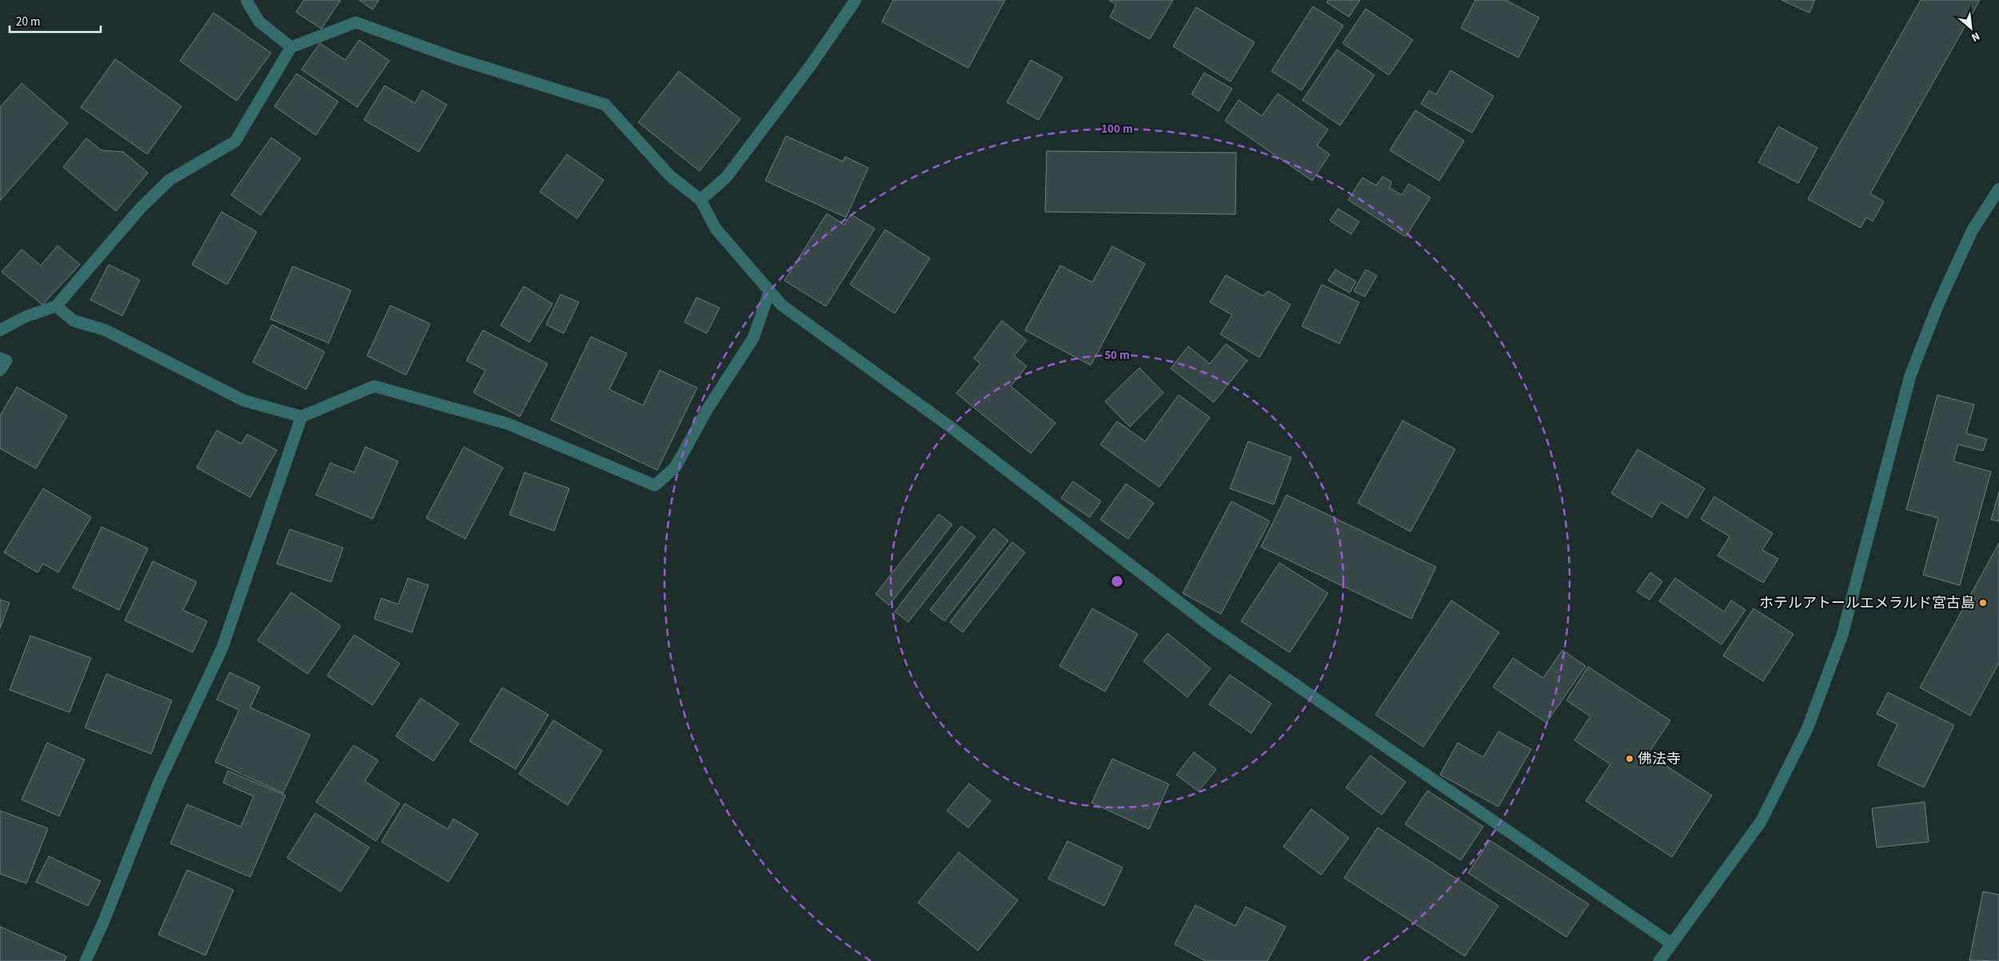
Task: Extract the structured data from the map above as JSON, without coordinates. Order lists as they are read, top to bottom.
{
  "places": ["ホテルアトールエメラルド宮古島", "佛法寺"],
  "scale_bar": "20 m",
  "north": "bottom right",
  "rings": ["100 m", "50 m"]
}
